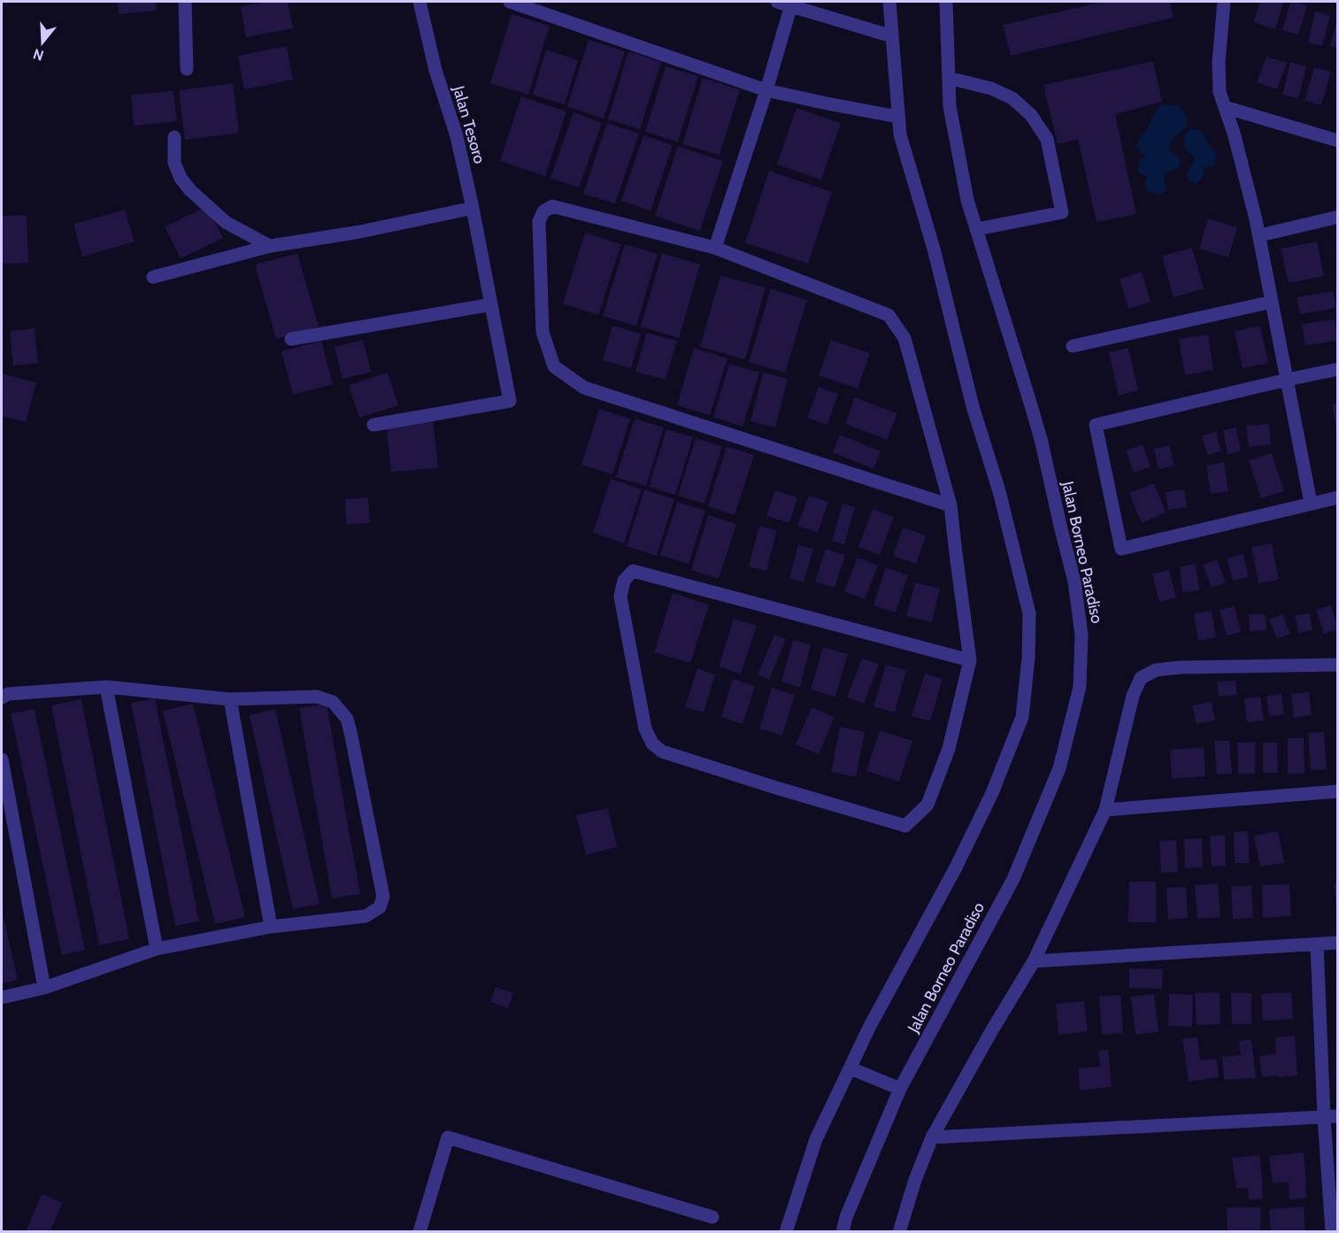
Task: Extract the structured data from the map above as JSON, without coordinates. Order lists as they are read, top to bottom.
{
  "streets": {
    "street": ["Jalan Tesoro", "Jalan Borneo Paradiso"]
  },
  "north": "bottom"
}
